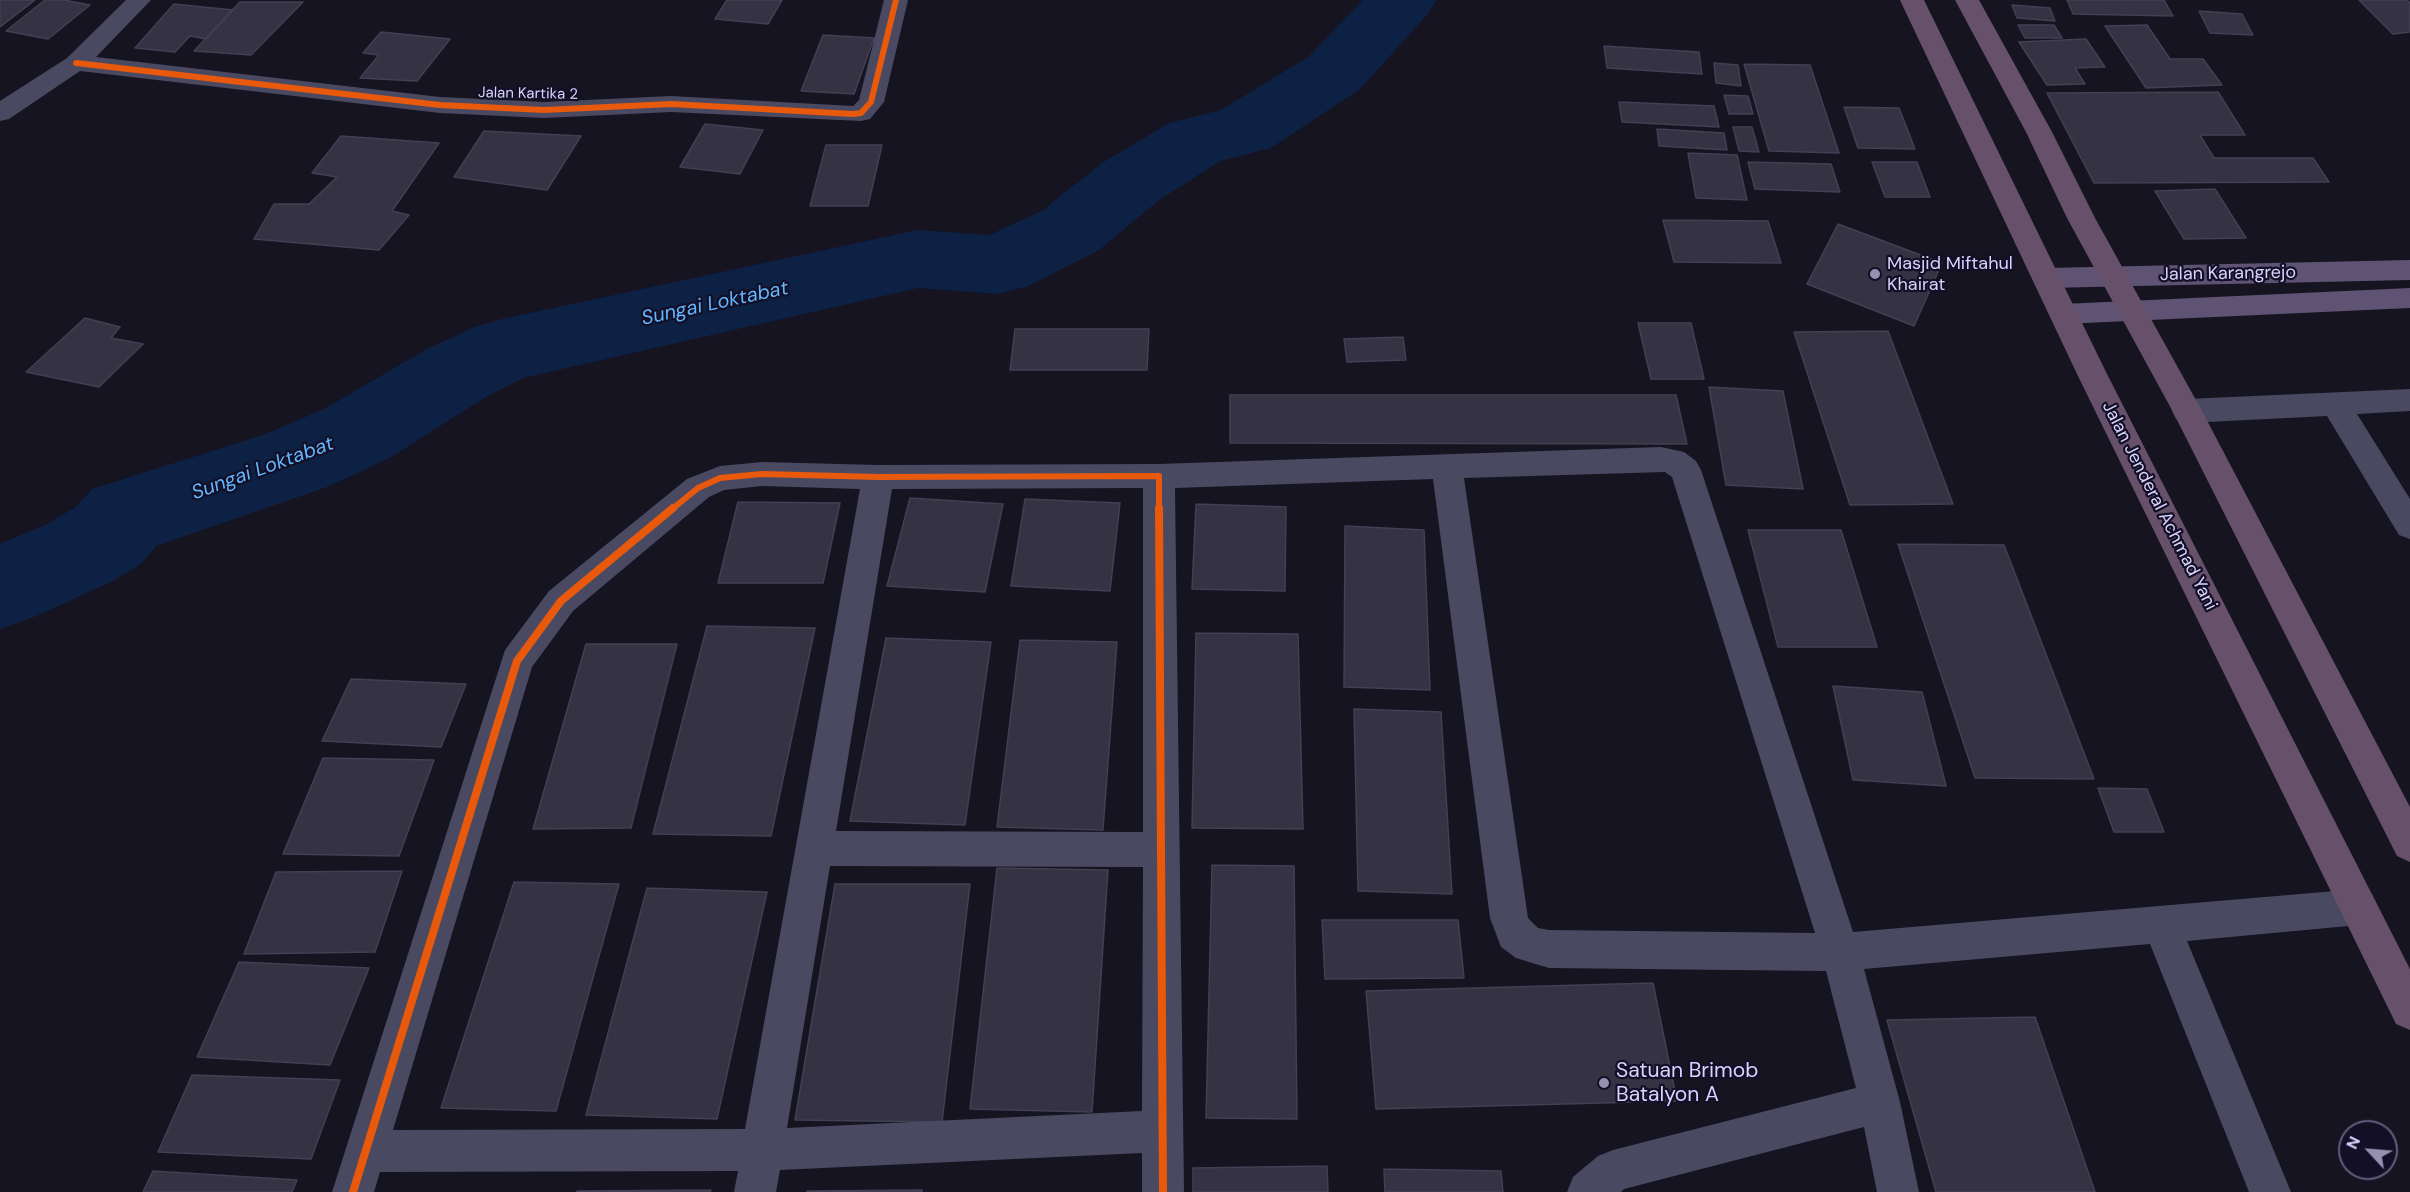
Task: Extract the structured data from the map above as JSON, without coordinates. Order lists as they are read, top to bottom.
{
  "streets": {
    "highway": ["Jalan Jenderal Achmad Yani"],
    "main road": ["Jalan Karangrejo"],
    "street": ["Jalan Kartika 2"]
  },
  "crossings": [
    ["Jalan Karangrejo", "Jalan Jenderal Achmad Yani"]
  ],
  "water": ["Sungai Loktabat"],
  "places": ["Masjid Miftahul Khairat", "Satuan Brimob Batalyon A"],
  "north": "top left"
}
